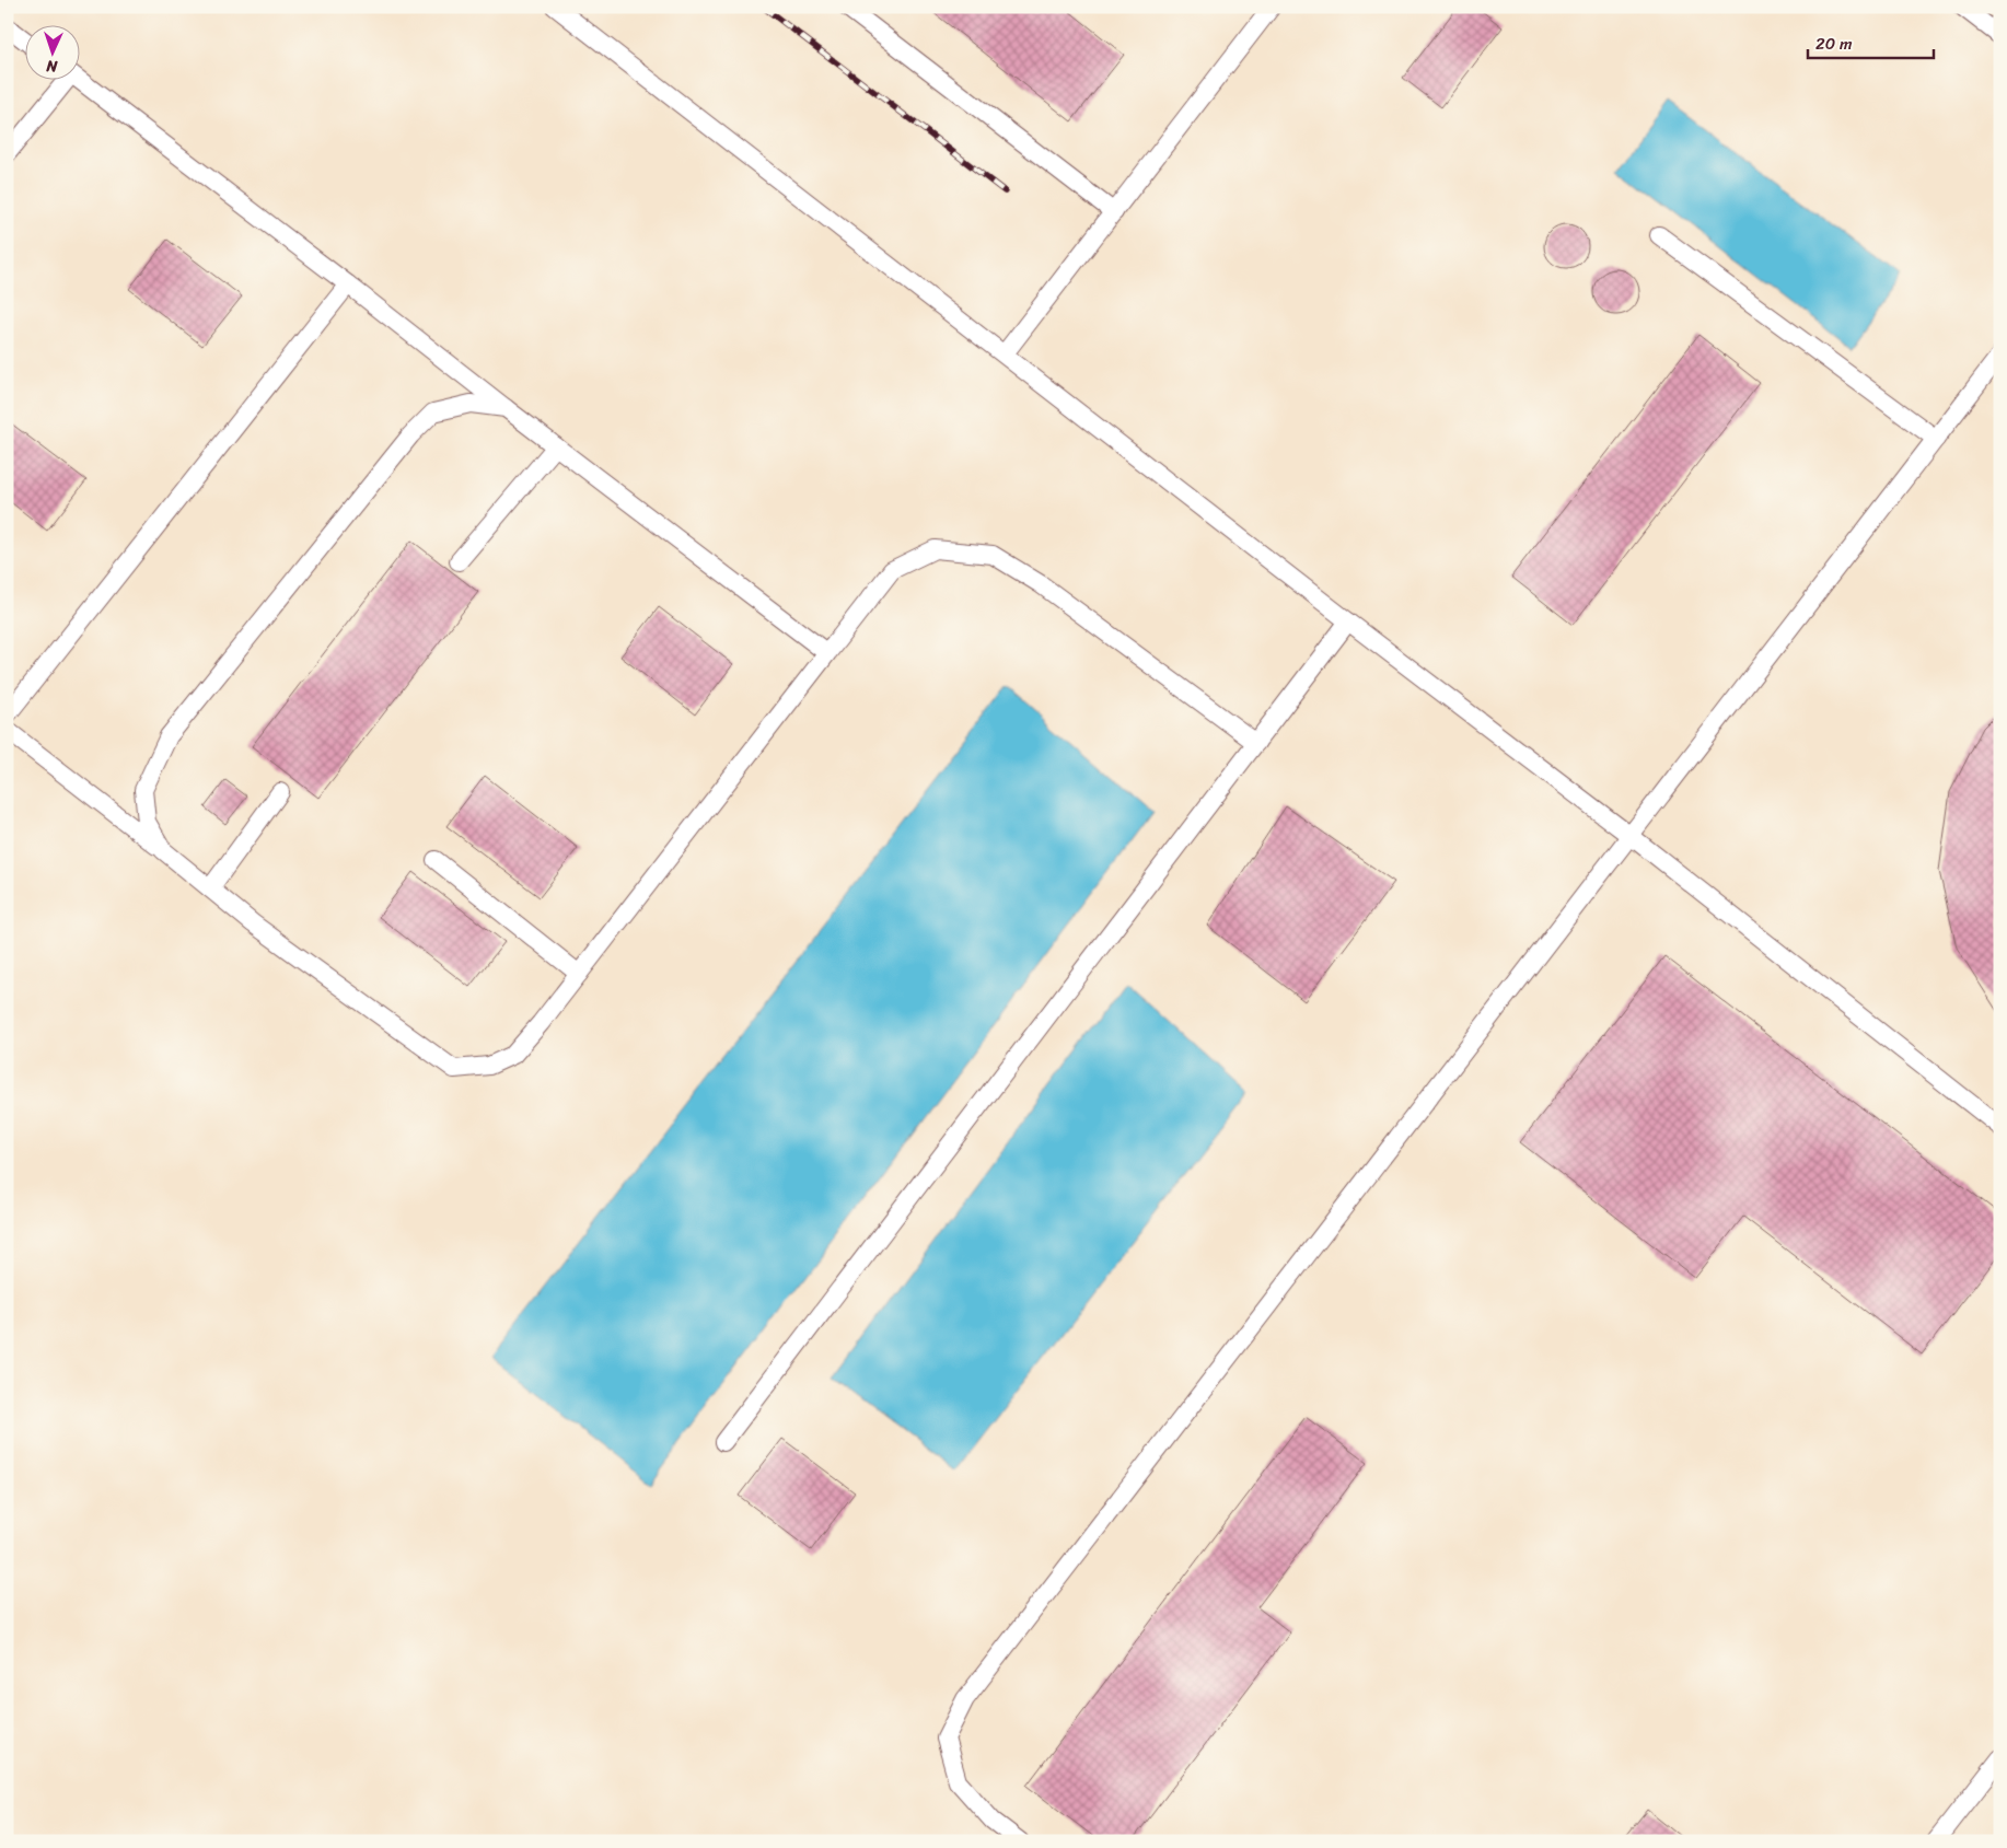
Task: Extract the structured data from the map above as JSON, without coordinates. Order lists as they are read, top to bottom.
{
  "scale_bar": "20 m",
  "north": "bottom"
}
